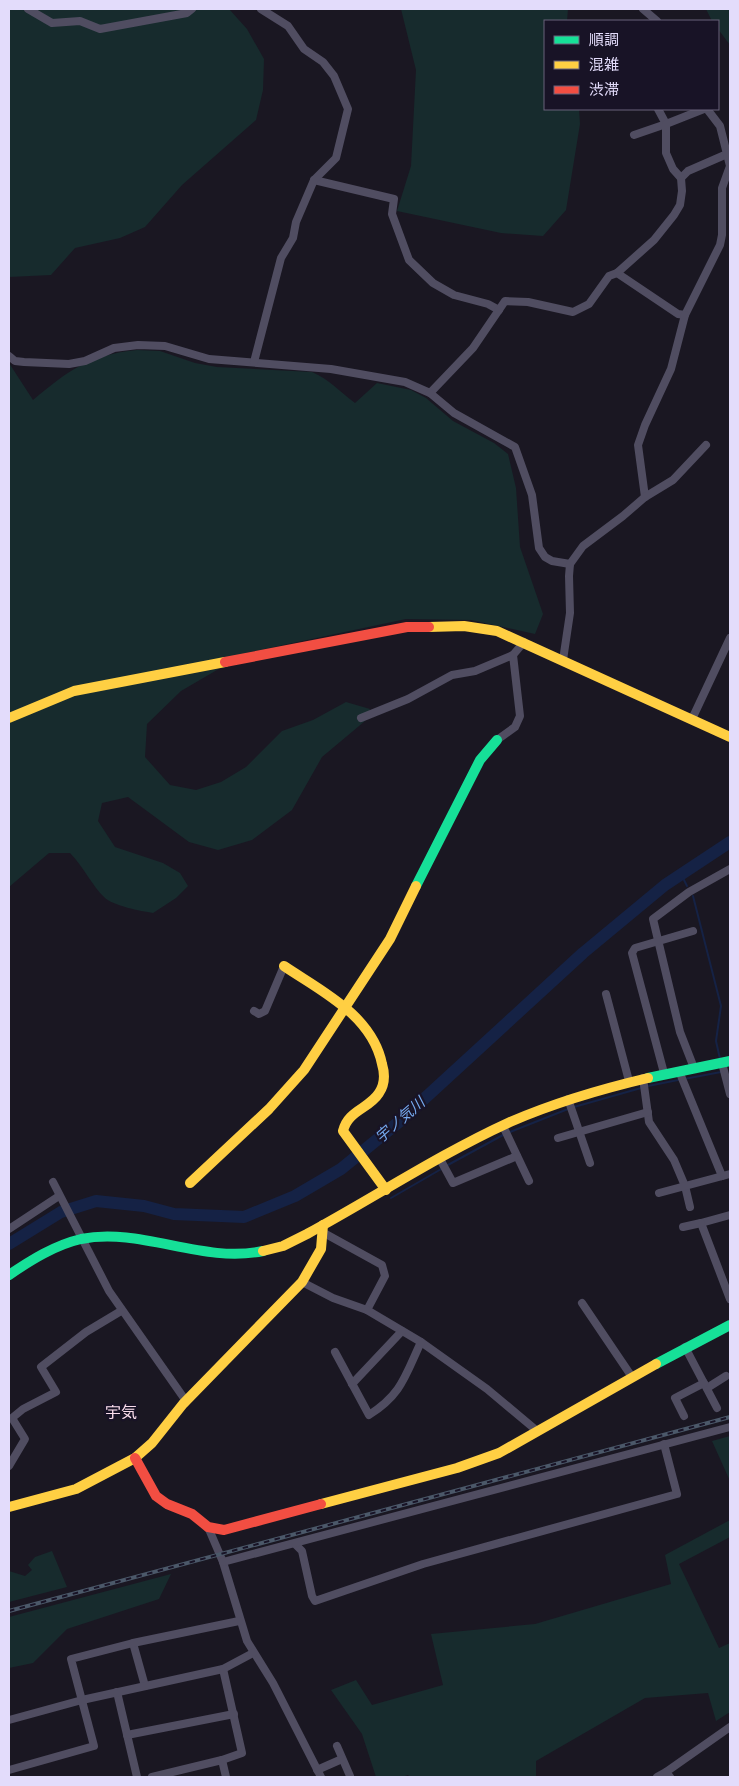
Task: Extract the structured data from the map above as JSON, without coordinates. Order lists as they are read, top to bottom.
{
  "districts": ["宇気"],
  "water": ["宇ノ気川"],
  "legend": ["順調", "混雑", "渋滞"]
}
